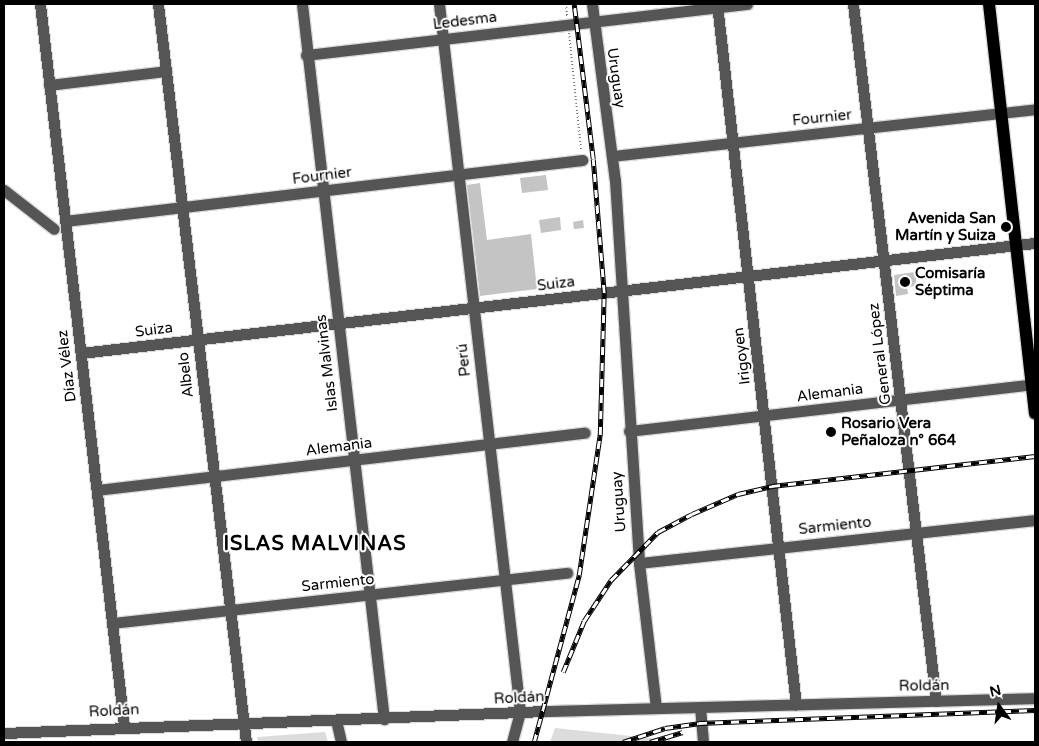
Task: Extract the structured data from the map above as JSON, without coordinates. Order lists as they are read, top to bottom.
{
  "streets": {
    "street": [
      "Ledesma",
      "Uruguay",
      "Fournier",
      "Suiza",
      "General López",
      "Irigoyen",
      "Perú",
      "Islas Malvinas",
      "Díaz Vélez",
      "Albelo",
      "Alemania",
      "Sarmiento",
      "Roldán"
    ]
  },
  "crossings": [
    ["Ledesma", "Uruguay"],
    ["Ledesma", "Irigoyen"],
    ["Ledesma", "Perú"],
    ["Ledesma", "Islas Malvinas"],
    ["Uruguay", "Fournier"],
    ["Uruguay", "Suiza"],
    ["Uruguay", "Alemania"],
    ["Uruguay", "Sarmiento"],
    ["Uruguay", "Roldán"],
    ["Fournier", "General López"],
    ["Fournier", "Irigoyen"],
    ["Fournier", "Perú"],
    ["Fournier", "Islas Malvinas"],
    ["Fournier", "Díaz Vélez"],
    ["Fournier", "Albelo"],
    ["Suiza", "General López"],
    ["Suiza", "Irigoyen"],
    ["Suiza", "Perú"],
    ["Suiza", "Islas Malvinas"],
    ["Suiza", "Díaz Vélez"],
    ["Suiza", "Albelo"],
    ["General López", "Alemania"],
    ["General López", "Sarmiento"],
    ["General López", "Roldán"],
    ["Irigoyen", "Alemania"],
    ["Irigoyen", "Sarmiento"],
    ["Irigoyen", "Roldán"],
    ["Perú", "Alemania"],
    ["Perú", "Sarmiento"],
    ["Perú", "Roldán"],
    ["Islas Malvinas", "Alemania"],
    ["Islas Malvinas", "Sarmiento"],
    ["Islas Malvinas", "Roldán"],
    ["Díaz Vélez", "Alemania"],
    ["Díaz Vélez", "Sarmiento"],
    ["Díaz Vélez", "Roldán"],
    ["Albelo", "Alemania"],
    ["Albelo", "Sarmiento"],
    ["Albelo", "Roldán"]
  ],
  "districts": ["ISLAS MALVINAS"],
  "places": ["Avenida San Martín y Suiza", "Comisaría Séptima", "Rosario Vera Peñaloza n° 664"],
  "north": "top"
}
